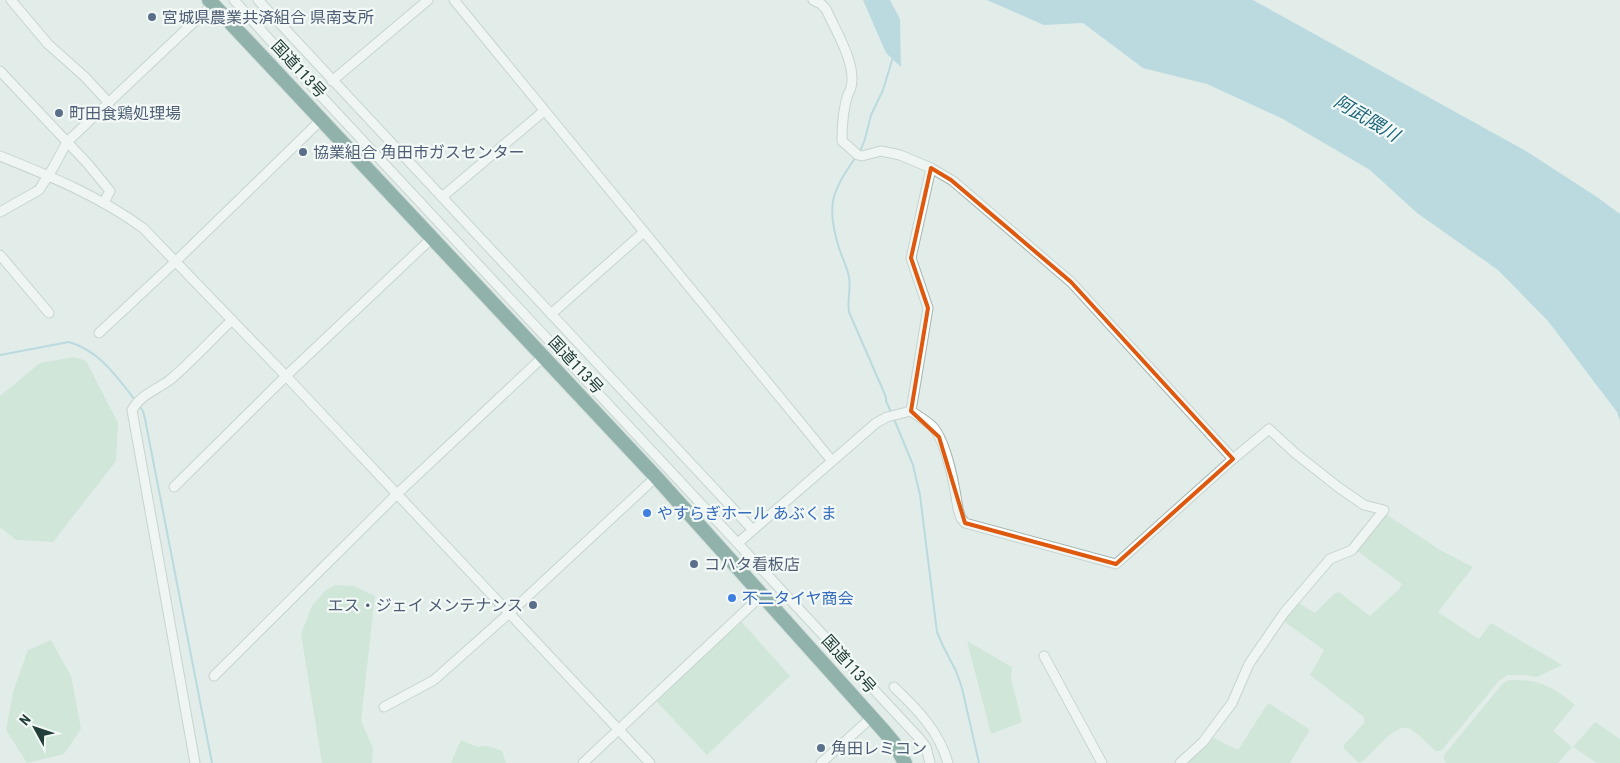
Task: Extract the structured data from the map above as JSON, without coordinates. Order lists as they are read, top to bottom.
{
  "streets": {
    "highway": ["国道113号"]
  },
  "water": ["阿武隈川"],
  "places": [
    "宮城県農業共済組合 県南支所",
    "町田食鶏処理場",
    "協業組合 角田市ガスセンター",
    "やすらぎホール あぶくま",
    "コハタ看板店",
    "不二タイヤ商会",
    "エス・ジェイ メンテナンス",
    "角田レミコン"
  ],
  "north": "top left"
}
